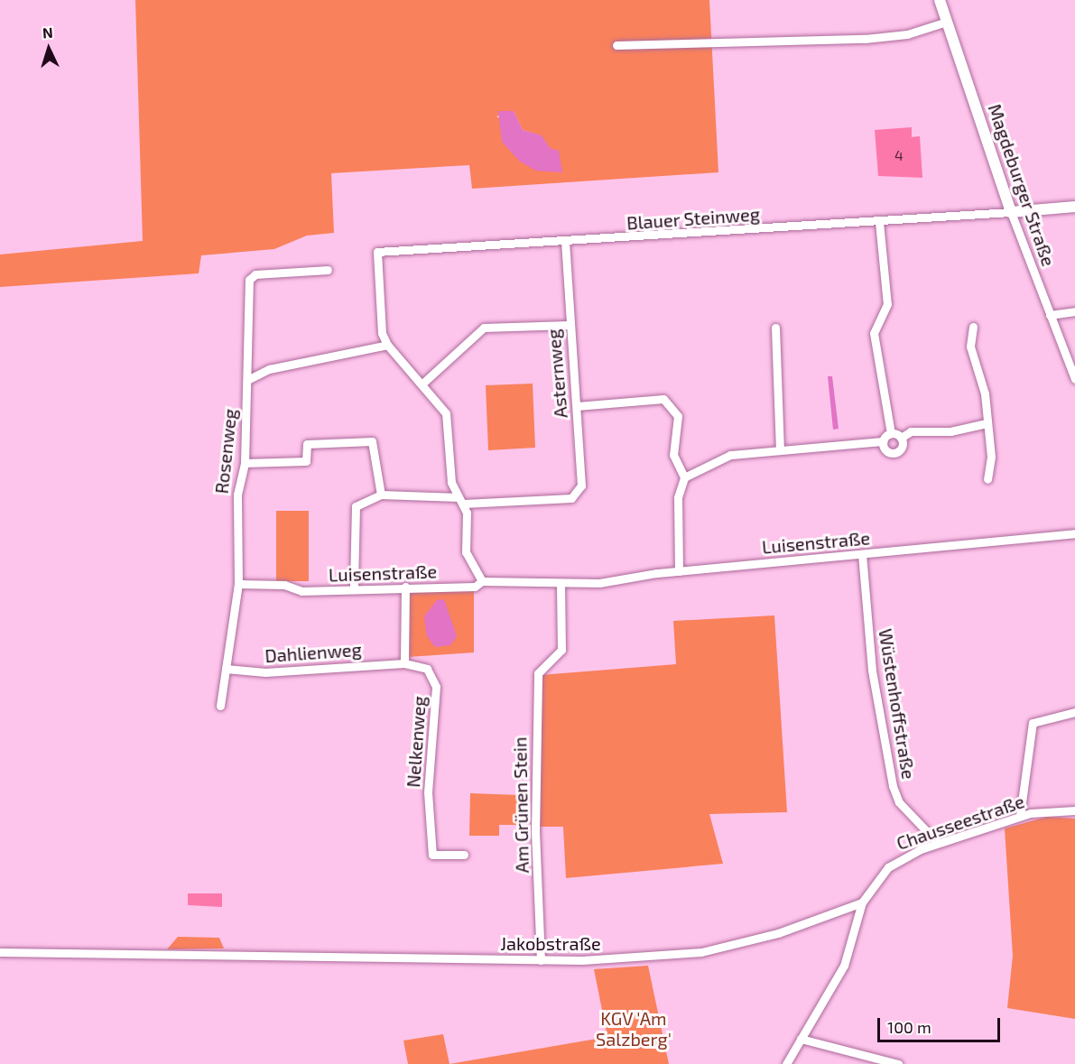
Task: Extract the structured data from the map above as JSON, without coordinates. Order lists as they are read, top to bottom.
{
  "streets": {
    "main road": ["Magdeburger Straße"],
    "street": [
      "Blauer Steinweg",
      "Asternweg",
      "Rosenweg",
      "Luisenstraße",
      "Dahlienweg",
      "Wüstenhoffstraße",
      "Nelkenweg",
      "Am Grünen Stein",
      "Chausseestraße",
      "Jakobstraße"
    ]
  },
  "crossings": [
    ["Magdeburger Straße", "Blauer Steinweg"],
    ["Blauer Steinweg", "Asternweg"],
    ["Rosenweg", "Luisenstraße"],
    ["Rosenweg", "Dahlienweg"],
    ["Luisenstraße", "Wüstenhoffstraße"],
    ["Luisenstraße", "Am Grünen Stein"],
    ["Dahlienweg", "Nelkenweg"],
    ["Wüstenhoffstraße", "Chausseestraße"],
    ["Am Grünen Stein", "Jakobstraße"],
    ["Chausseestraße", "Jakobstraße"]
  ],
  "parks": ["KGV 'Am Salzberg'"],
  "house_numbers": ["4"],
  "scale_bar": "100 m",
  "north": "top"
}
